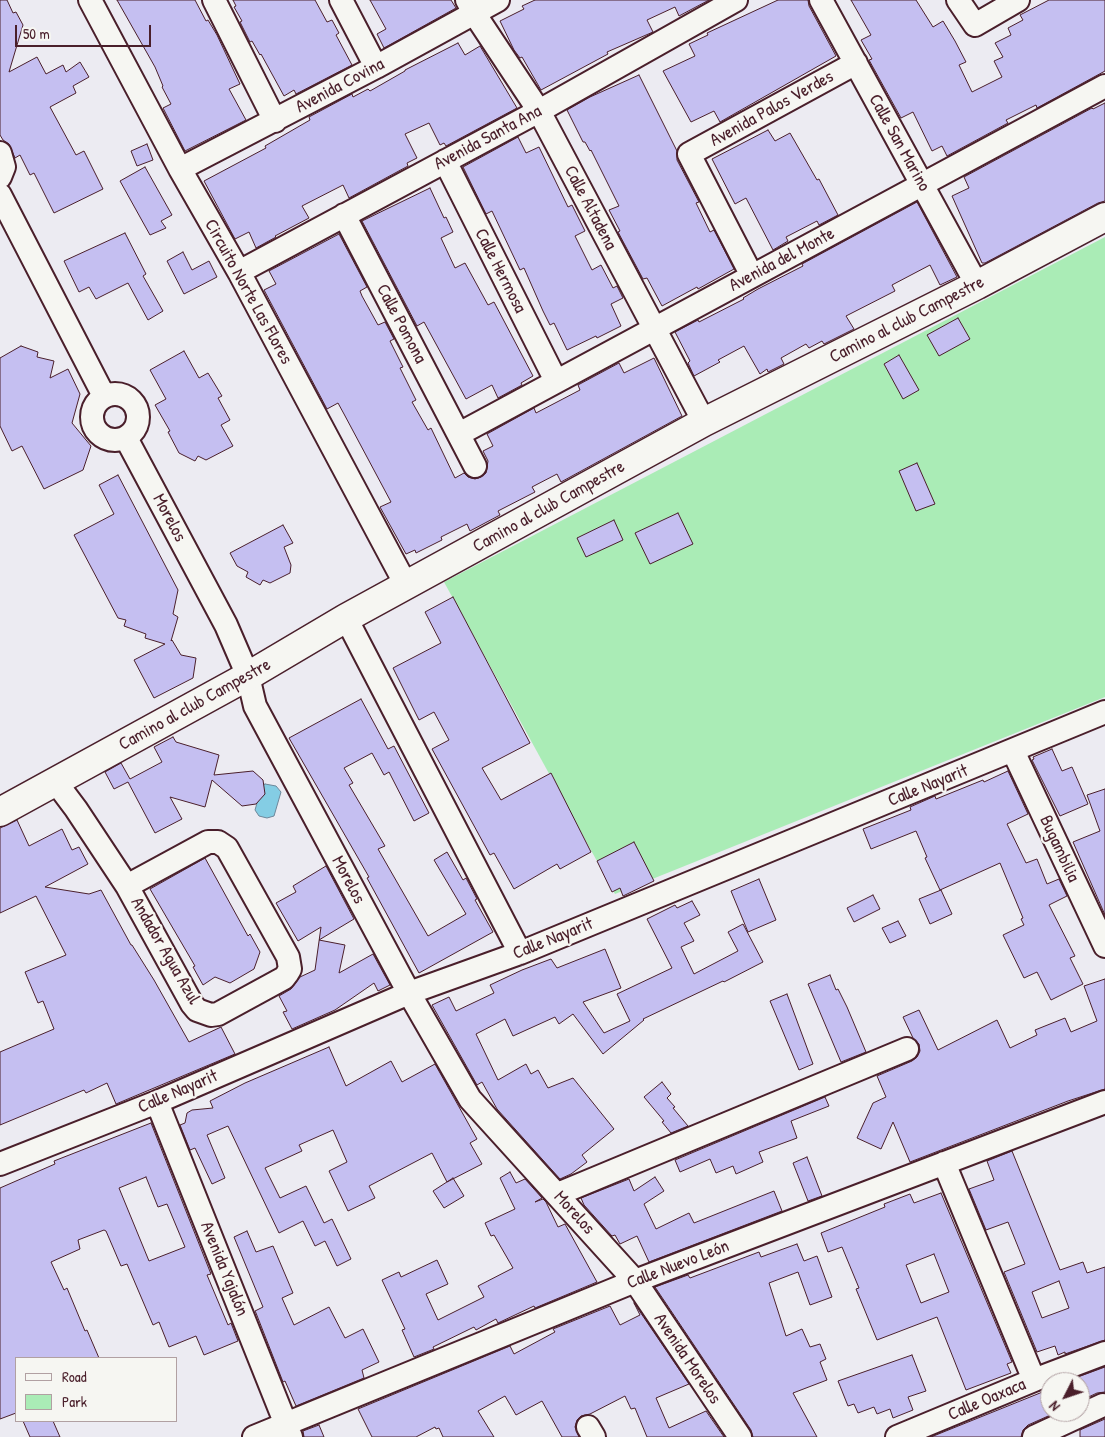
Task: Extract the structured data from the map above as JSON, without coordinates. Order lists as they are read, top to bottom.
{
  "streets": {
    "main road": ["Camino al club Campestre"],
    "street": [
      "Avenida Covina",
      "Avenida Palos Verdes",
      "Avenida Santa Ana",
      "Calle San Marino",
      "Calle Altadena",
      "Avenida del Monte",
      "Calle Hermosa",
      "Circuito Norte Las Flores",
      "Calle Pomona",
      "Morelos",
      "Calle Nayarit",
      "Bugambilia",
      "Andador Agua Azul",
      "Calle Nuevo León",
      "Avenida Yajalón",
      "Avenida Morelos",
      "Calle Oaxaca"
    ]
  },
  "crossings": [
    ["Avenida Covina", "Calle Altadena"],
    ["Avenida Covina", "Circuito Norte Las Flores"],
    ["Avenida Palos Verdes", "Calle San Marino"],
    ["Avenida Palos Verdes", "Avenida del Monte"],
    ["Avenida Santa Ana", "Calle Altadena"],
    ["Avenida Santa Ana", "Calle Hermosa"],
    ["Avenida Santa Ana", "Circuito Norte Las Flores"],
    ["Avenida Santa Ana", "Calle Pomona"],
    ["Calle San Marino", "Avenida del Monte"],
    ["Calle San Marino", "Camino al club Campestre"],
    ["Calle Altadena", "Avenida del Monte"],
    ["Calle Altadena", "Camino al club Campestre"],
    ["Avenida del Monte", "Calle Hermosa"],
    ["Avenida del Monte", "Calle Pomona"],
    ["Circuito Norte Las Flores", "Camino al club Campestre"],
    ["Camino al club Campestre", "Morelos"],
    ["Camino al club Campestre", "Andador Agua Azul"],
    ["Morelos", "Calle Nayarit"],
    ["Morelos", "Calle Nuevo León"],
    ["Morelos", "Avenida Morelos"],
    ["Calle Nayarit", "Bugambilia"],
    ["Calle Nayarit", "Avenida Yajalón"],
    ["Calle Nuevo León", "Avenida Yajalón"],
    ["Calle Nuevo León", "Avenida Morelos"]
  ],
  "legend": ["Road", "Park"],
  "scale_bar": "50 m",
  "north": "bottom left"
}
